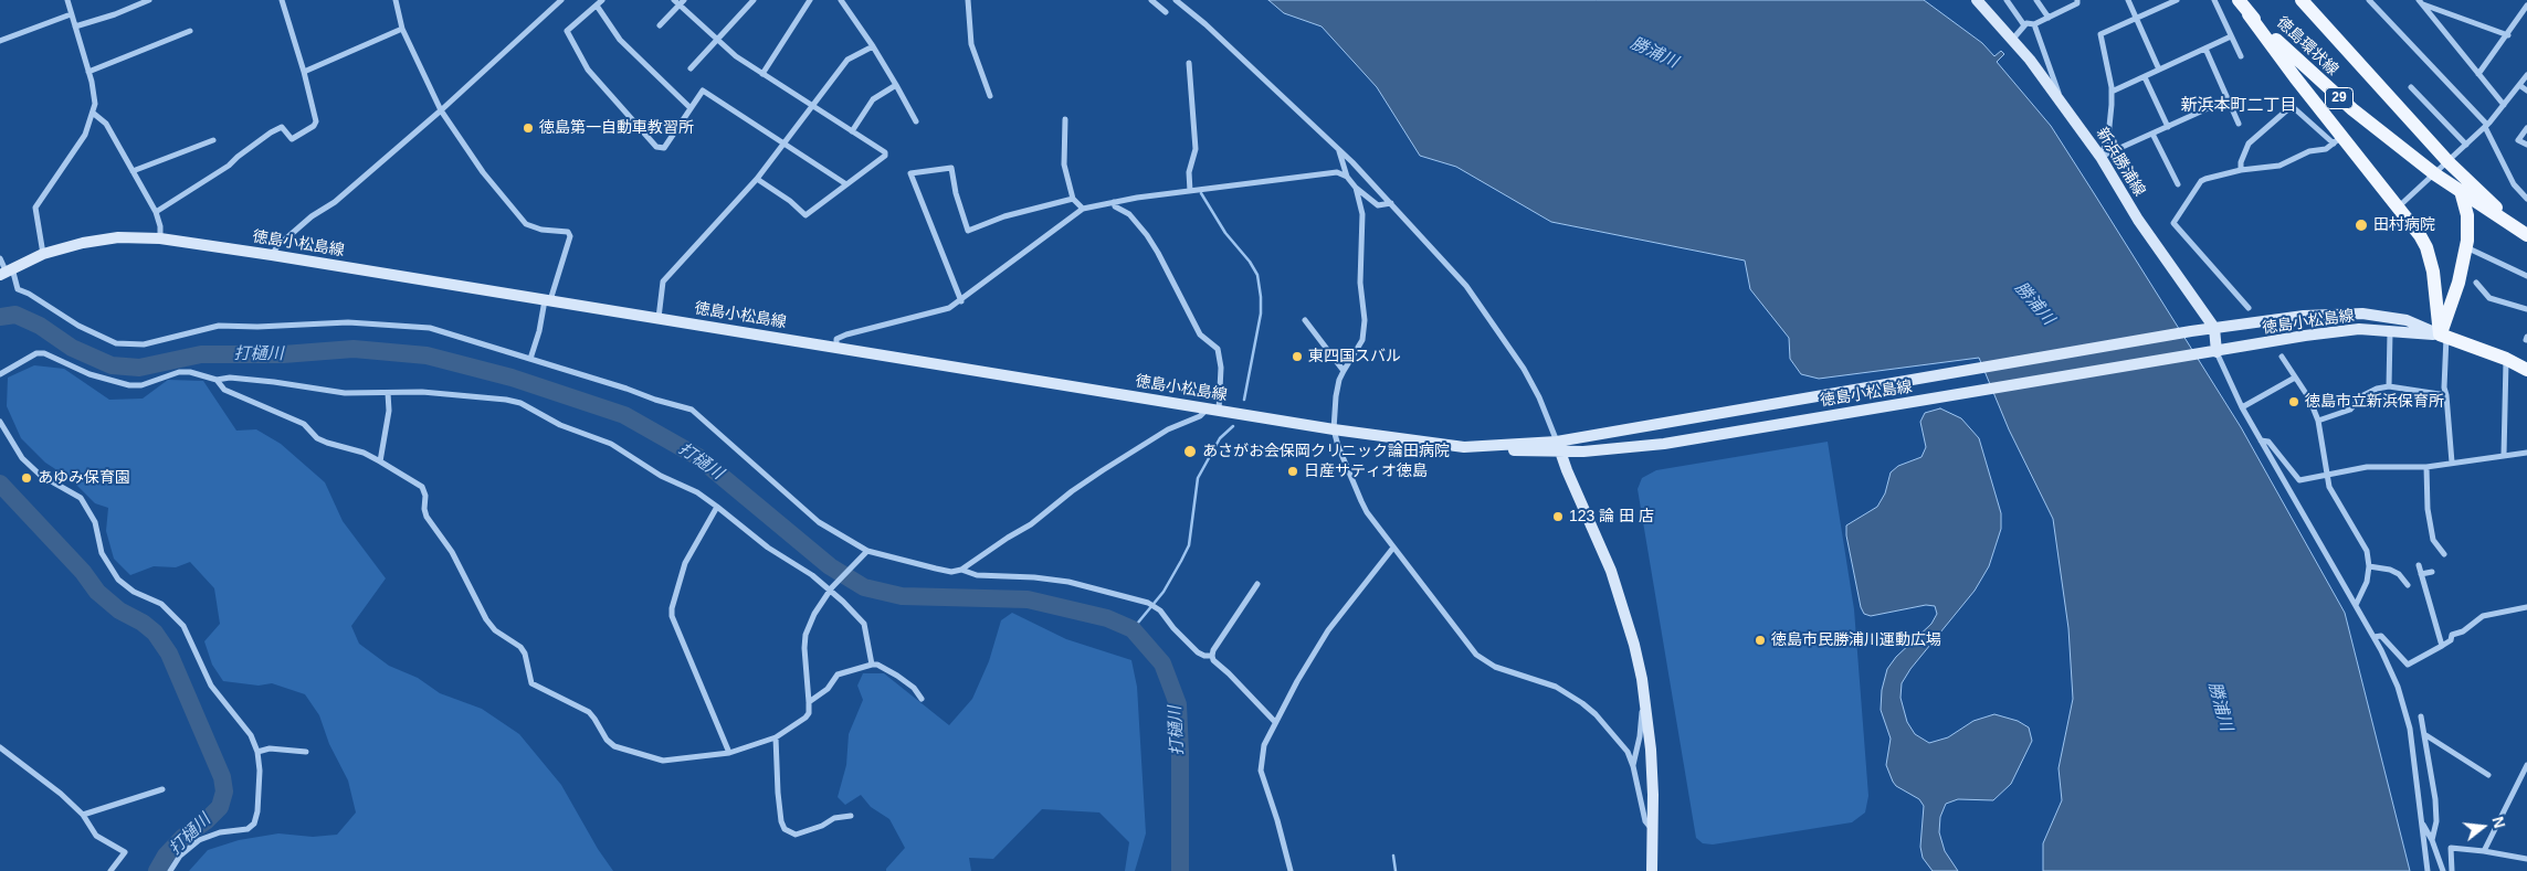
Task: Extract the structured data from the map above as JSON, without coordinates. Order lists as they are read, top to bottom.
{
  "streets": {
    "main road": [
      "徳島環状線",
      "29",
      "新浜勝浦線",
      "徳島小松島線"
    ]
  },
  "crossings": [
    ["徳島環状線", "29"],
    ["徳島環状線", "徳島小松島線"],
    ["29", "徳島小松島線"],
    ["新浜勝浦線", "徳島小松島線"]
  ],
  "districts": ["新浜本町二丁目"],
  "water": ["勝浦川", "打樋川"],
  "places": [
    "徳島第一自動車教習所",
    "田村病院",
    "東四国スバル",
    "徳島市立新浜保育所",
    "あさがお会保岡クリニック論田病院",
    "日産サティオ徳島",
    "あゆみ保育園",
    "123 論 田 店",
    "徳島市民勝浦川運動広場"
  ],
  "north": "right"
}
